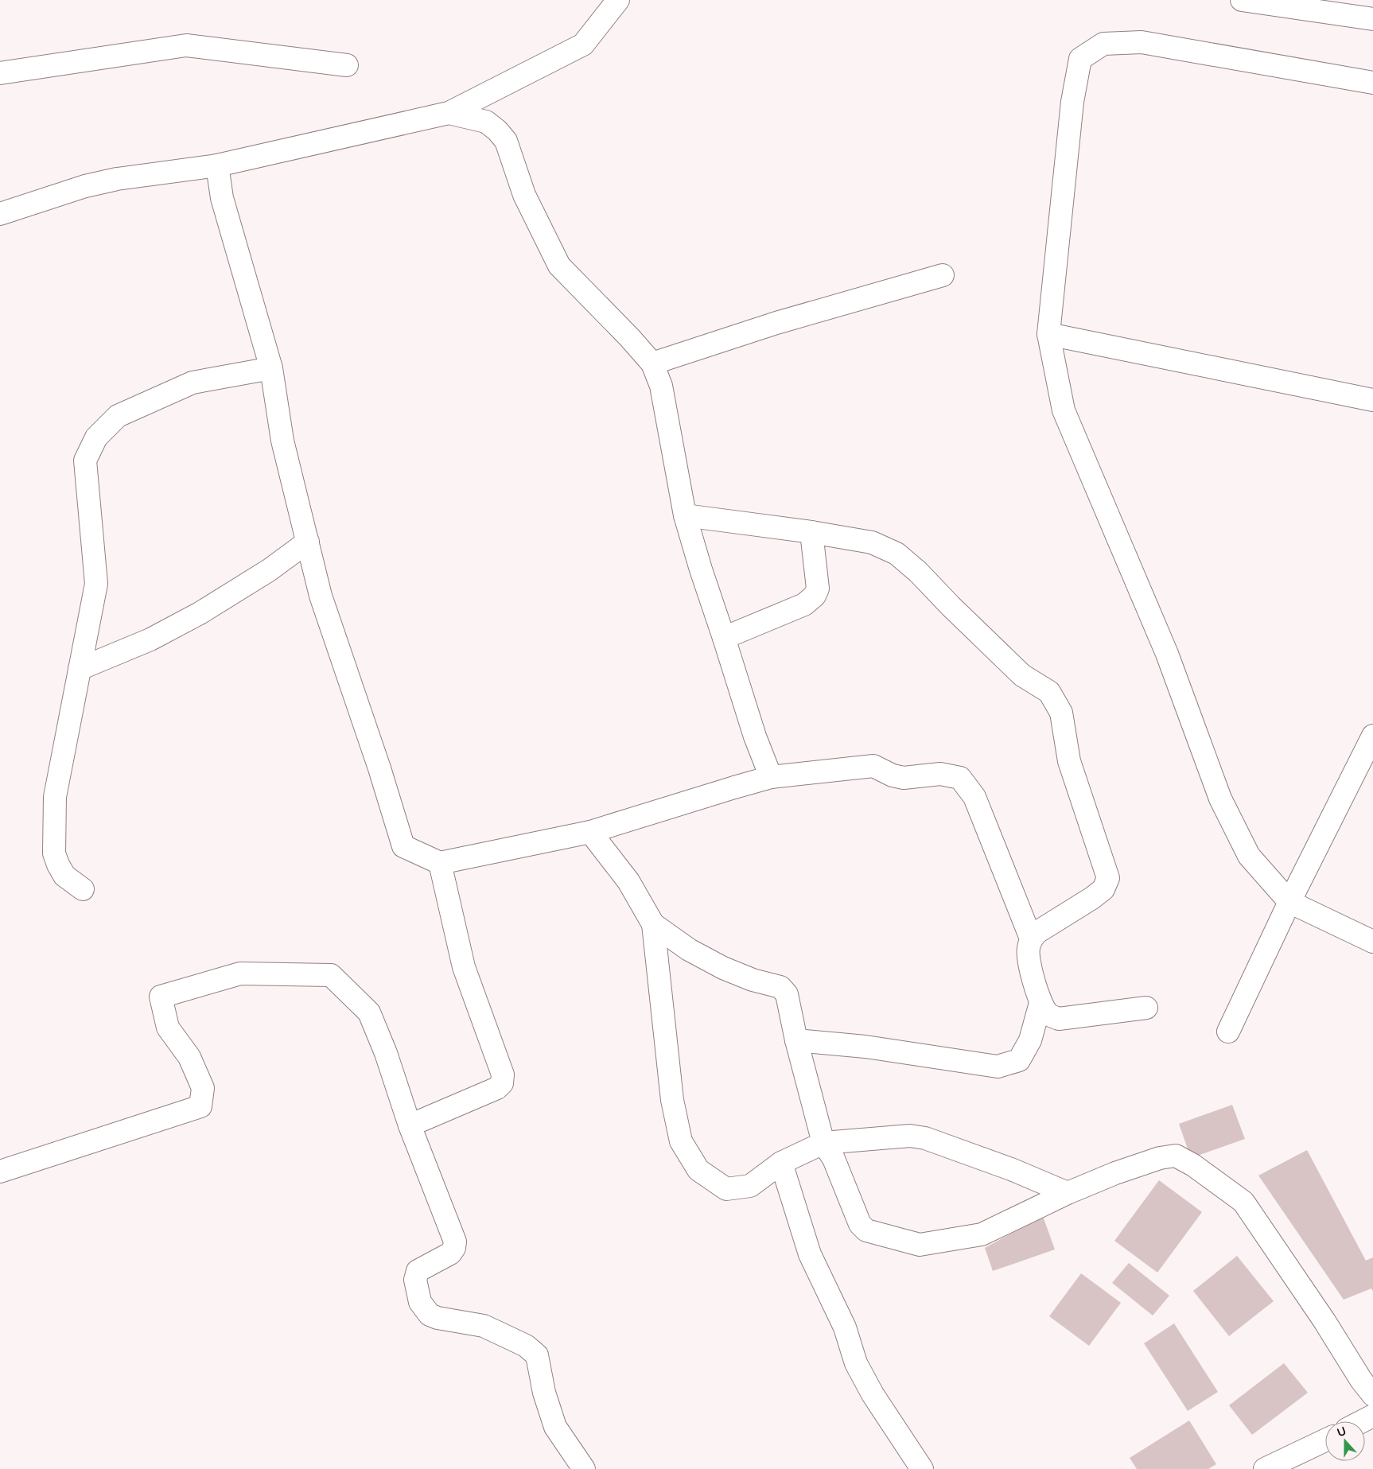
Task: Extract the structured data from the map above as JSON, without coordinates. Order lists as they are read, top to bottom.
{
  "north": "top"
}
